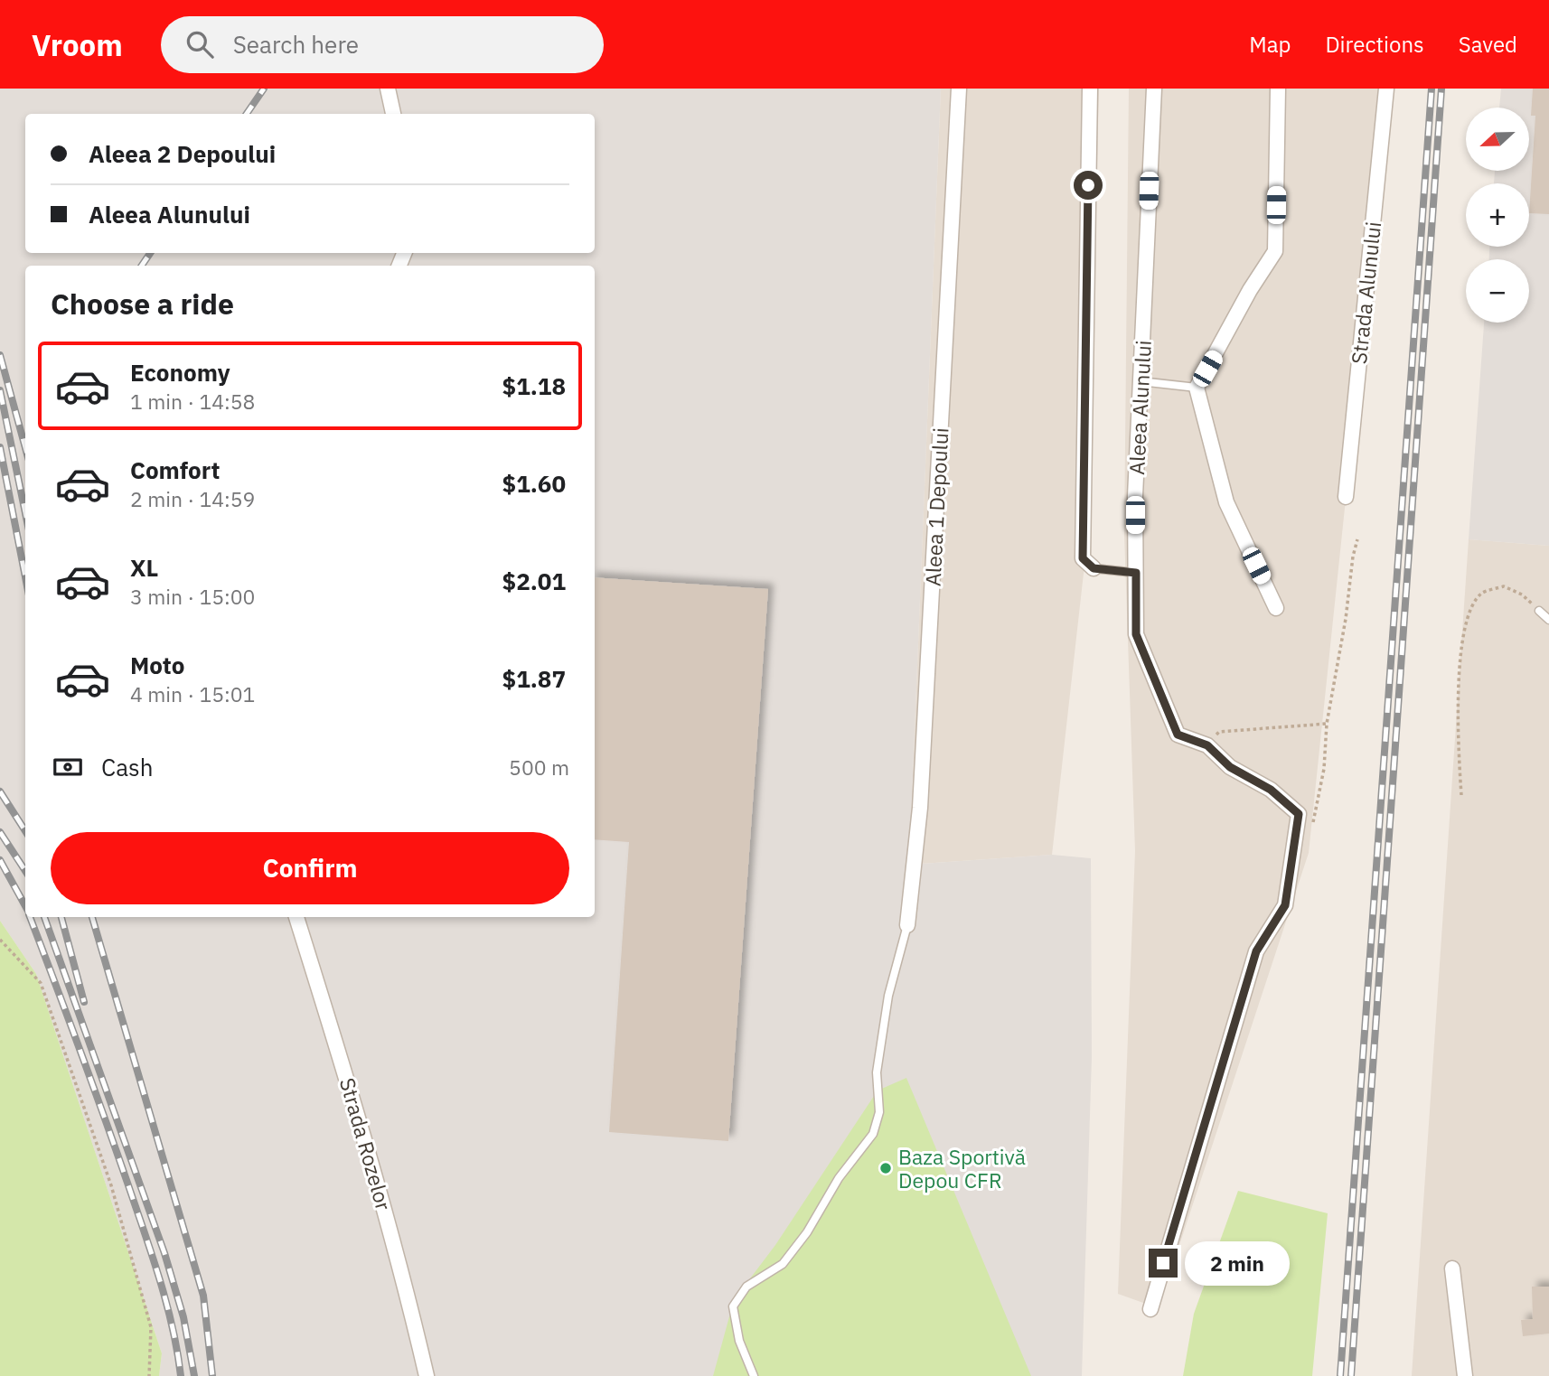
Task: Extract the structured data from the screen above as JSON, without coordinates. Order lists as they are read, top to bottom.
{
  "streets": {
    "street": [
      "Strada Alunului",
      "Aleea Alunului",
      "Aleea 1 Depoului",
      "Strada Rozelor"
    ]
  },
  "places": ["Baza Sportivă Depou CFR"],
  "north": "left",
  "page": {
    "header": "Vroom",
    "search": "Search here",
    "nav": ["Map", "Directions", "Saved"],
    "map_buttons": ["+", "−"],
    "banner": ["Aleea 2 Depoului", "Aleea Alunului"],
    "heading": "Choose a ride",
    "list": [
      {
        "name": "Economy",
        "note": "1 min · 14:58",
        "value": "$1.18"
      },
      {
        "name": "Comfort",
        "note": "2 min · 14:59",
        "value": "$1.60"
      },
      {
        "name": "XL",
        "note": "3 min · 15:00",
        "value": "$2.01"
      },
      {
        "name": "Moto",
        "note": "4 min · 15:01",
        "value": "$1.87"
      }
    ],
    "pay": ["Cash", "500 m"],
    "buttons": "Confirm",
    "bubble": "2 min"
  }
}
